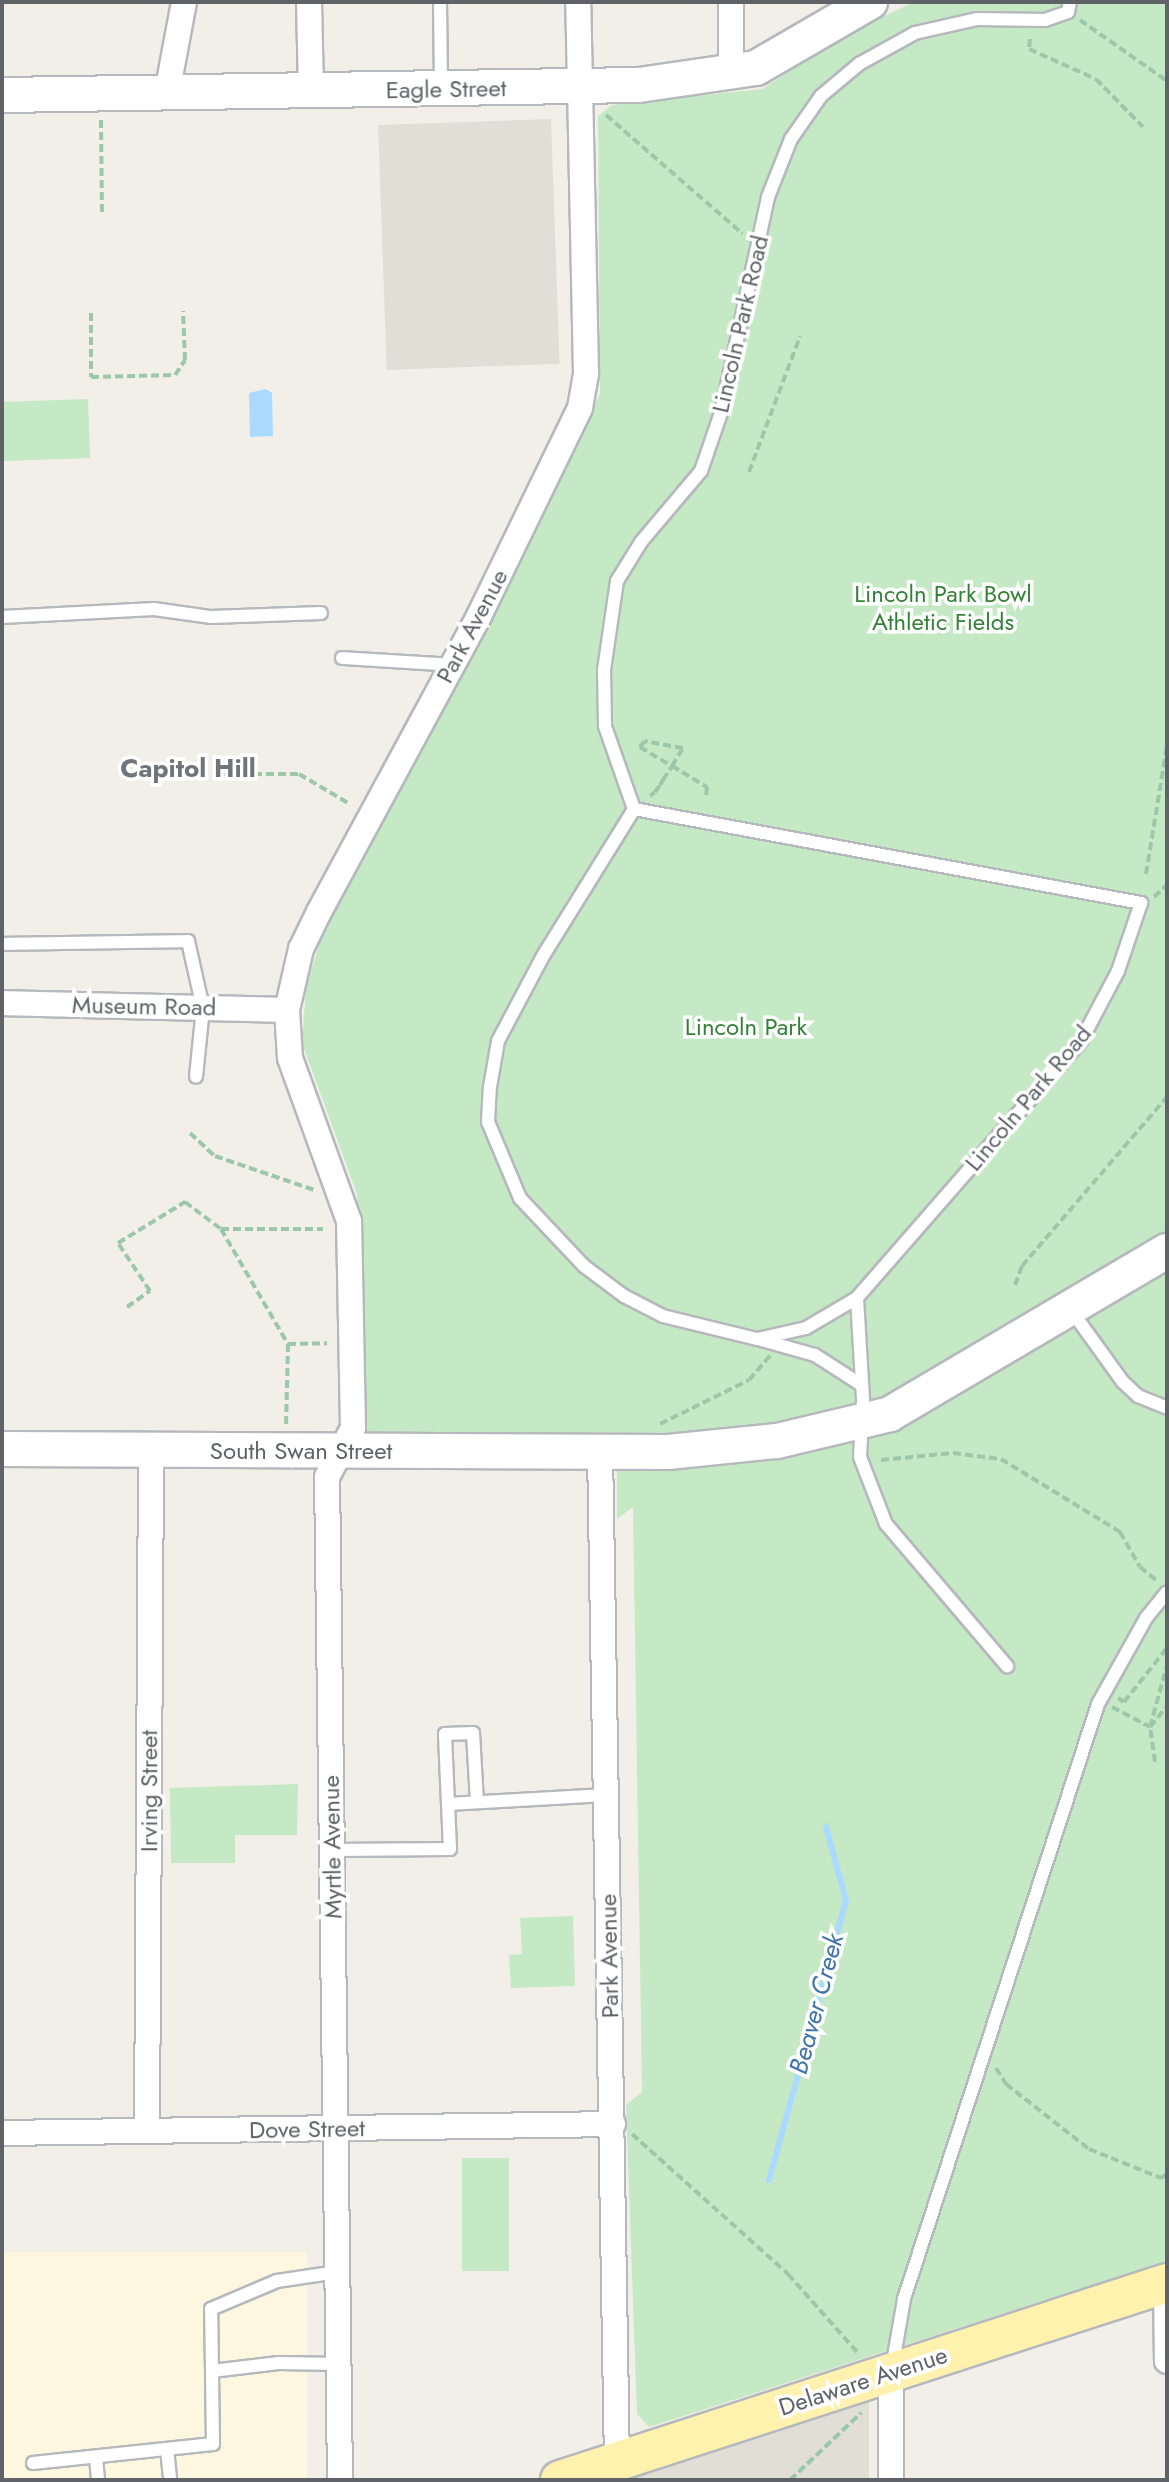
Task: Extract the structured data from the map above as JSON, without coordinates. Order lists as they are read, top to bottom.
{
  "streets": {
    "main road": ["Delaware Avenue"],
    "street": [
      "Eagle Street",
      "Park Avenue",
      "Museum Road",
      "South Swan Street",
      "Irving Street",
      "Myrtle Avenue",
      "Dove Street"
    ],
    "lane": ["Lincoln Park Road"]
  },
  "crossings": [
    ["Eagle Street", "Park Avenue"],
    ["Park Avenue", "Museum Road"],
    ["Park Avenue", "South Swan Street"],
    ["Park Avenue", "Myrtle Avenue"],
    ["Park Avenue", "Dove Street"],
    ["Park Avenue", "Delaware Avenue"],
    ["South Swan Street", "Irving Street"],
    ["South Swan Street", "Myrtle Avenue"],
    ["Irving Street", "Dove Street"],
    ["Myrtle Avenue", "Dove Street"]
  ],
  "districts": ["Capitol Hill"],
  "water": ["Beaver Creek"],
  "parks": ["Lincoln Park Bowl Athletic Fields", "Lincoln Park"]
}
